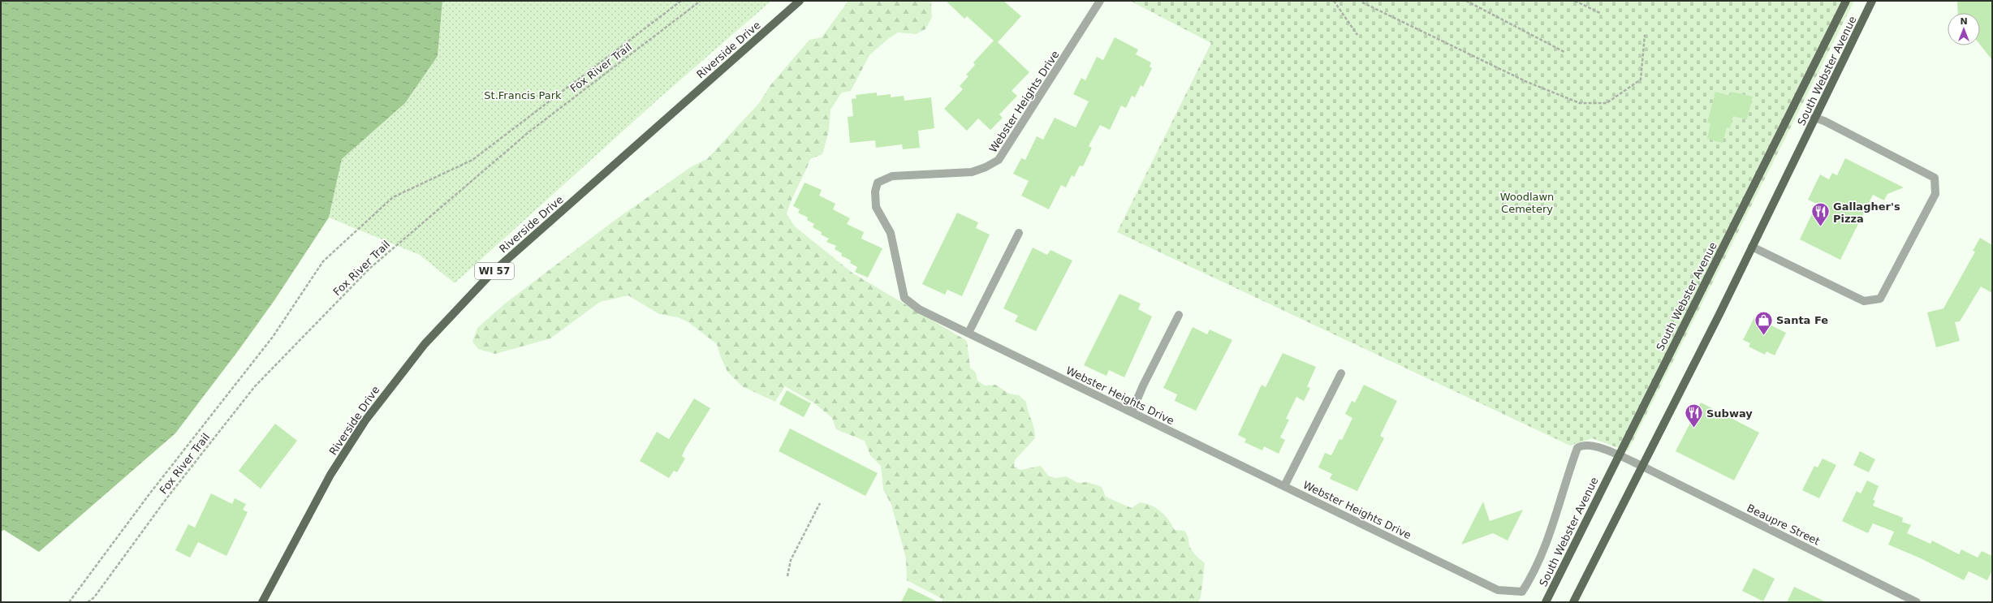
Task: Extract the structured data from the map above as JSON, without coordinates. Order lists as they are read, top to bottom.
{
  "streets": {
    "main road": ["Riverside Drive", "South Webster Avenue", "WI 57"],
    "street": ["Webster Heights Drive", "Beaupre Street"],
    "path": ["Fox River Trail"]
  },
  "crossings": [
    ["South Webster Avenue", "Webster Heights Drive"],
    ["South Webster Avenue", "Beaupre Street"],
    ["Webster Heights Drive", "Beaupre Street"]
  ],
  "parks": ["St.Francis Park", "Woodlawn Cemetery"],
  "places": {
    "restaurant": ["Gallagher's Pizza", "Subway"],
    "shop": ["Santa Fe"]
  },
  "north": "top"
}
